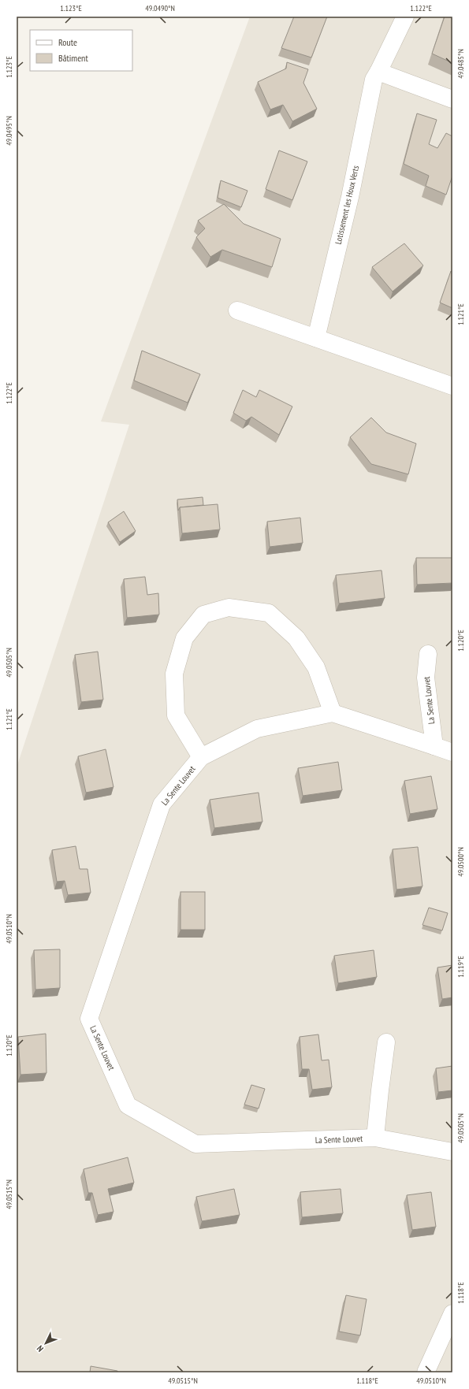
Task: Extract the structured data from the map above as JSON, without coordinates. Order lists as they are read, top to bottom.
{
  "streets": {
    "street": ["Lotissement les Houx Verts", "La Sente Louvet"]
  },
  "legend": ["Route", "Bâtiment"],
  "north": "bottom left",
  "coordinates": [
    "1.123°E",
    "49.0490°N",
    "1.122°E",
    "49.0485°N",
    "49.0495°N",
    "1.121°E",
    "1.120°E",
    "49.0505°N",
    "49.0500°N",
    "49.0510°N",
    "1.119°E",
    "49.0515°N",
    "1.118°E"
  ]
}
